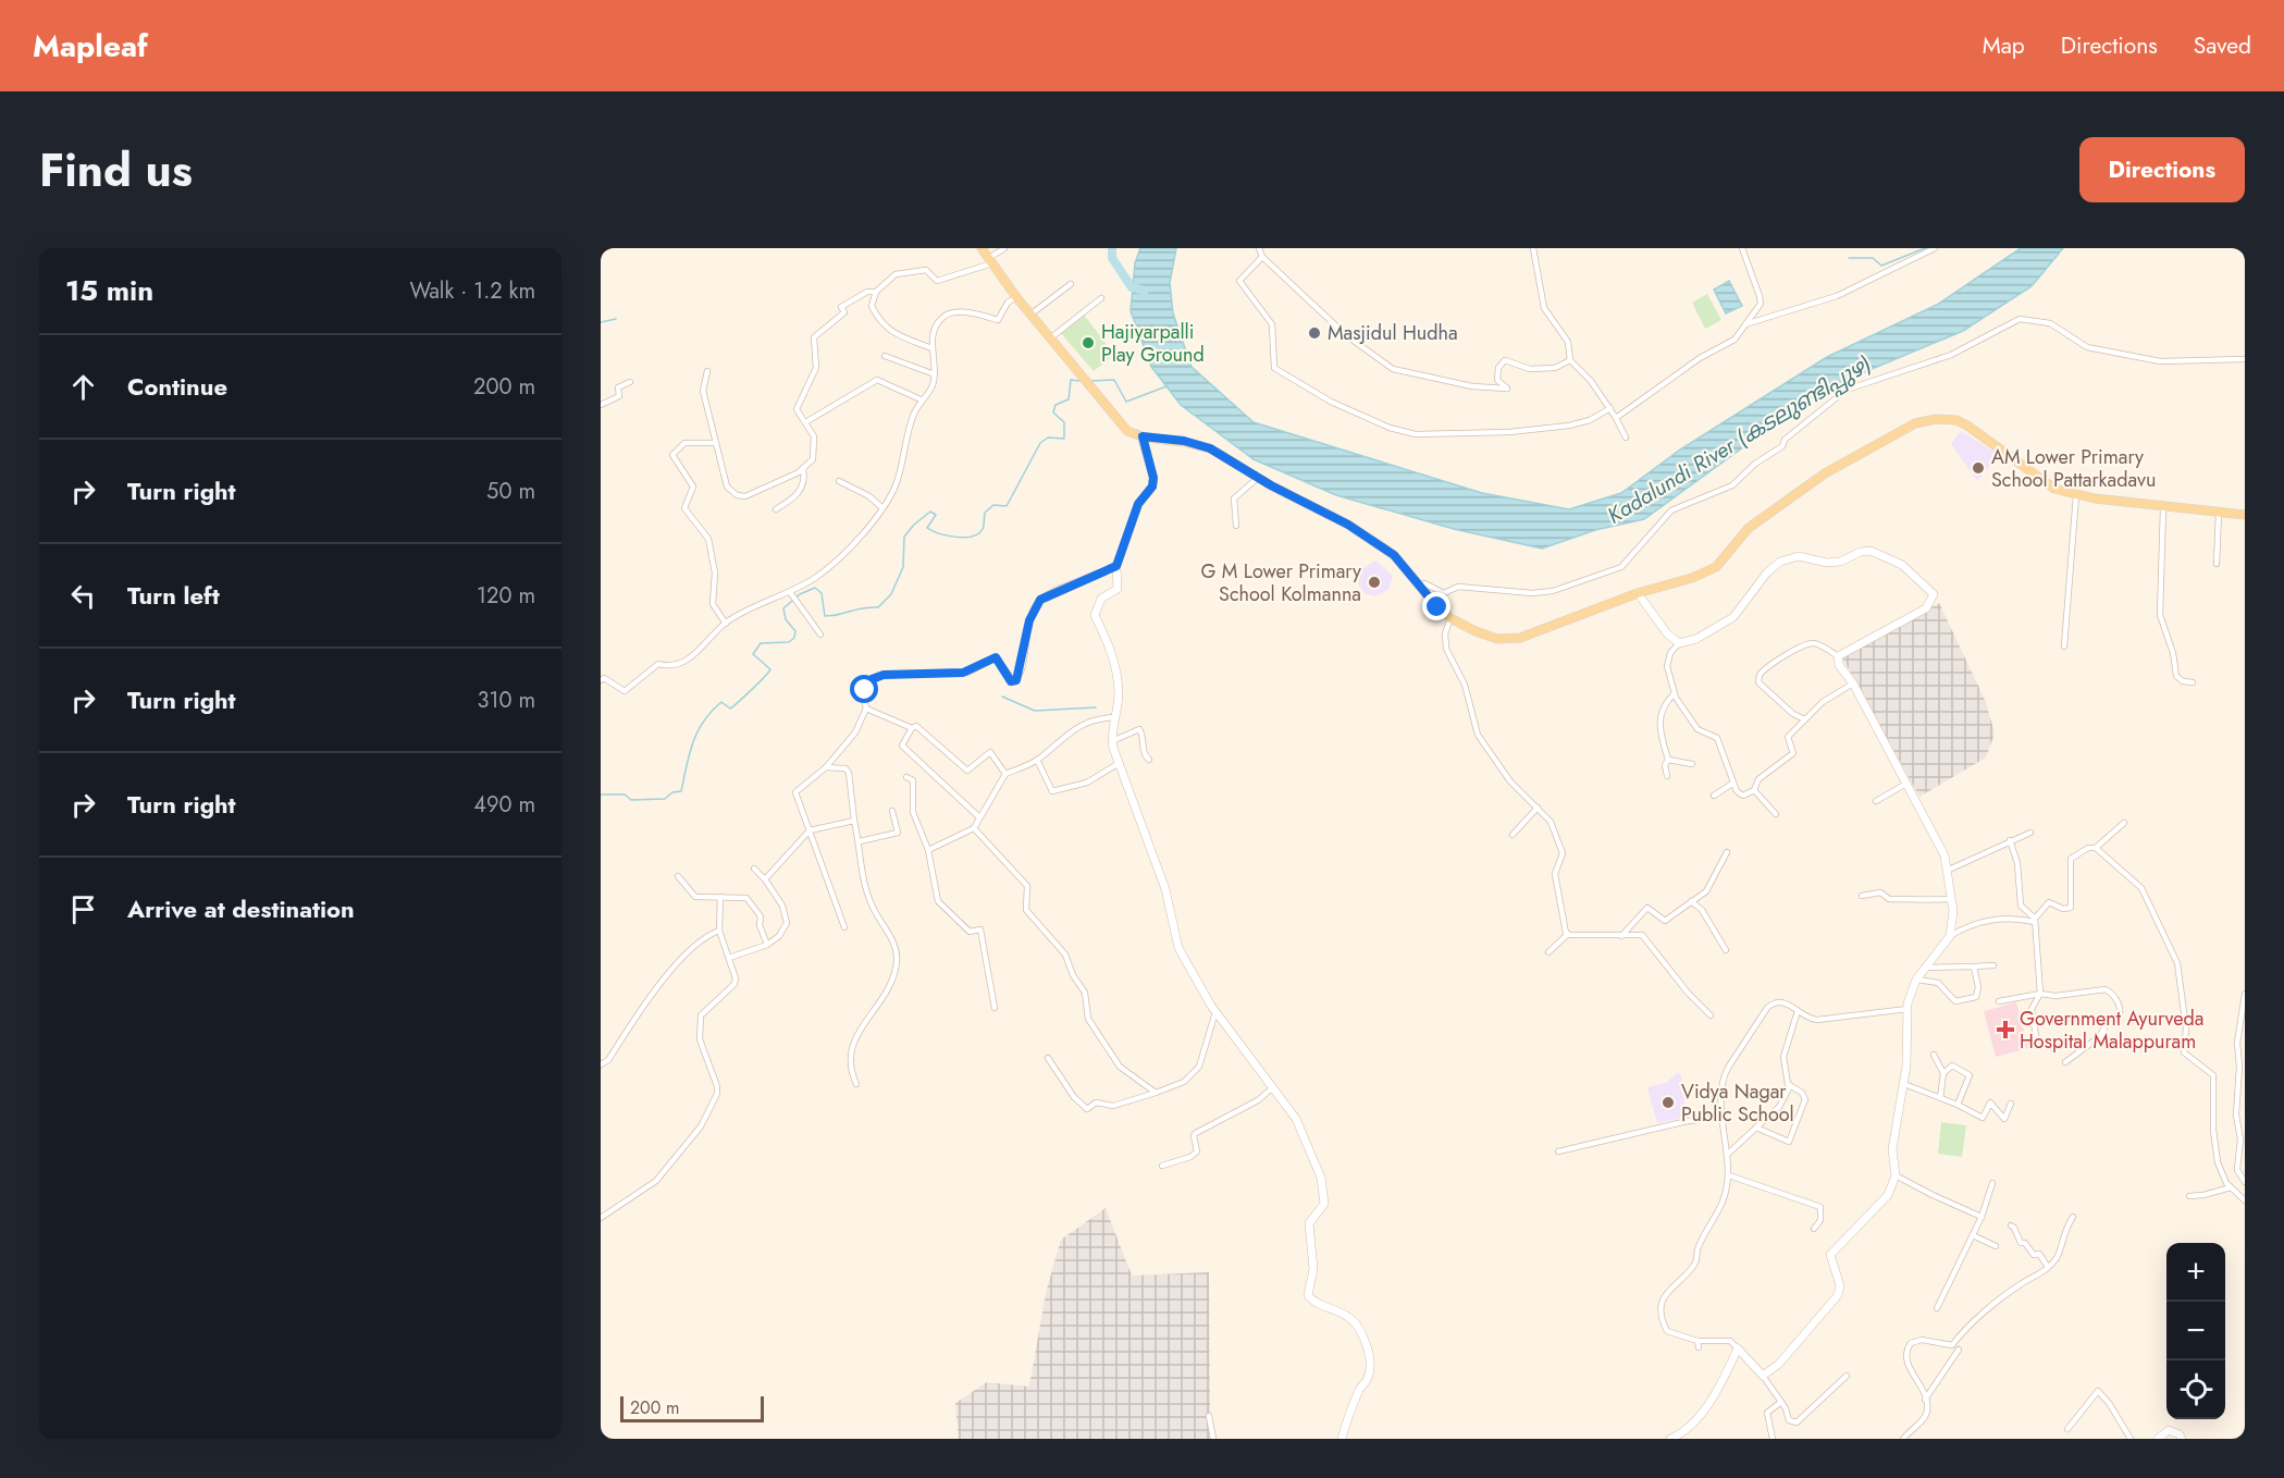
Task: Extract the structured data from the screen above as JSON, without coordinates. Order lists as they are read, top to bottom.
{
  "water": ["Kadalundi River (കടലുണ്ടിപ്പുഴ)"],
  "places": {
    "other": [
      "Masjidul Hudha",
      "Hajiyarpalli Play Ground",
      "AM Lower Primary School Pattarkadavu",
      "G M Lower Primary School Kolmanna",
      "Vidya Nagar Public School"
    ],
    "health": ["Government Ayurveda Hospital Malappuram"]
  },
  "scale_bar": "200 m",
  "page": {
    "header": "Mapleaf",
    "nav": ["Map", "Directions", "Saved"],
    "title": "Find us",
    "buttons": "Directions",
    "heading": ["15 min", "Walk · 1.2 km"],
    "list": [
      ["Continue", "200 m"],
      ["Turn right", "50 m"],
      ["Turn left", "120 m"],
      ["Turn right", "310 m"],
      ["Turn right", "490 m"],
      "Arrive at destination"
    ],
    "map_buttons": ["+", "−"],
    "scale": "200 m"
  }
}
